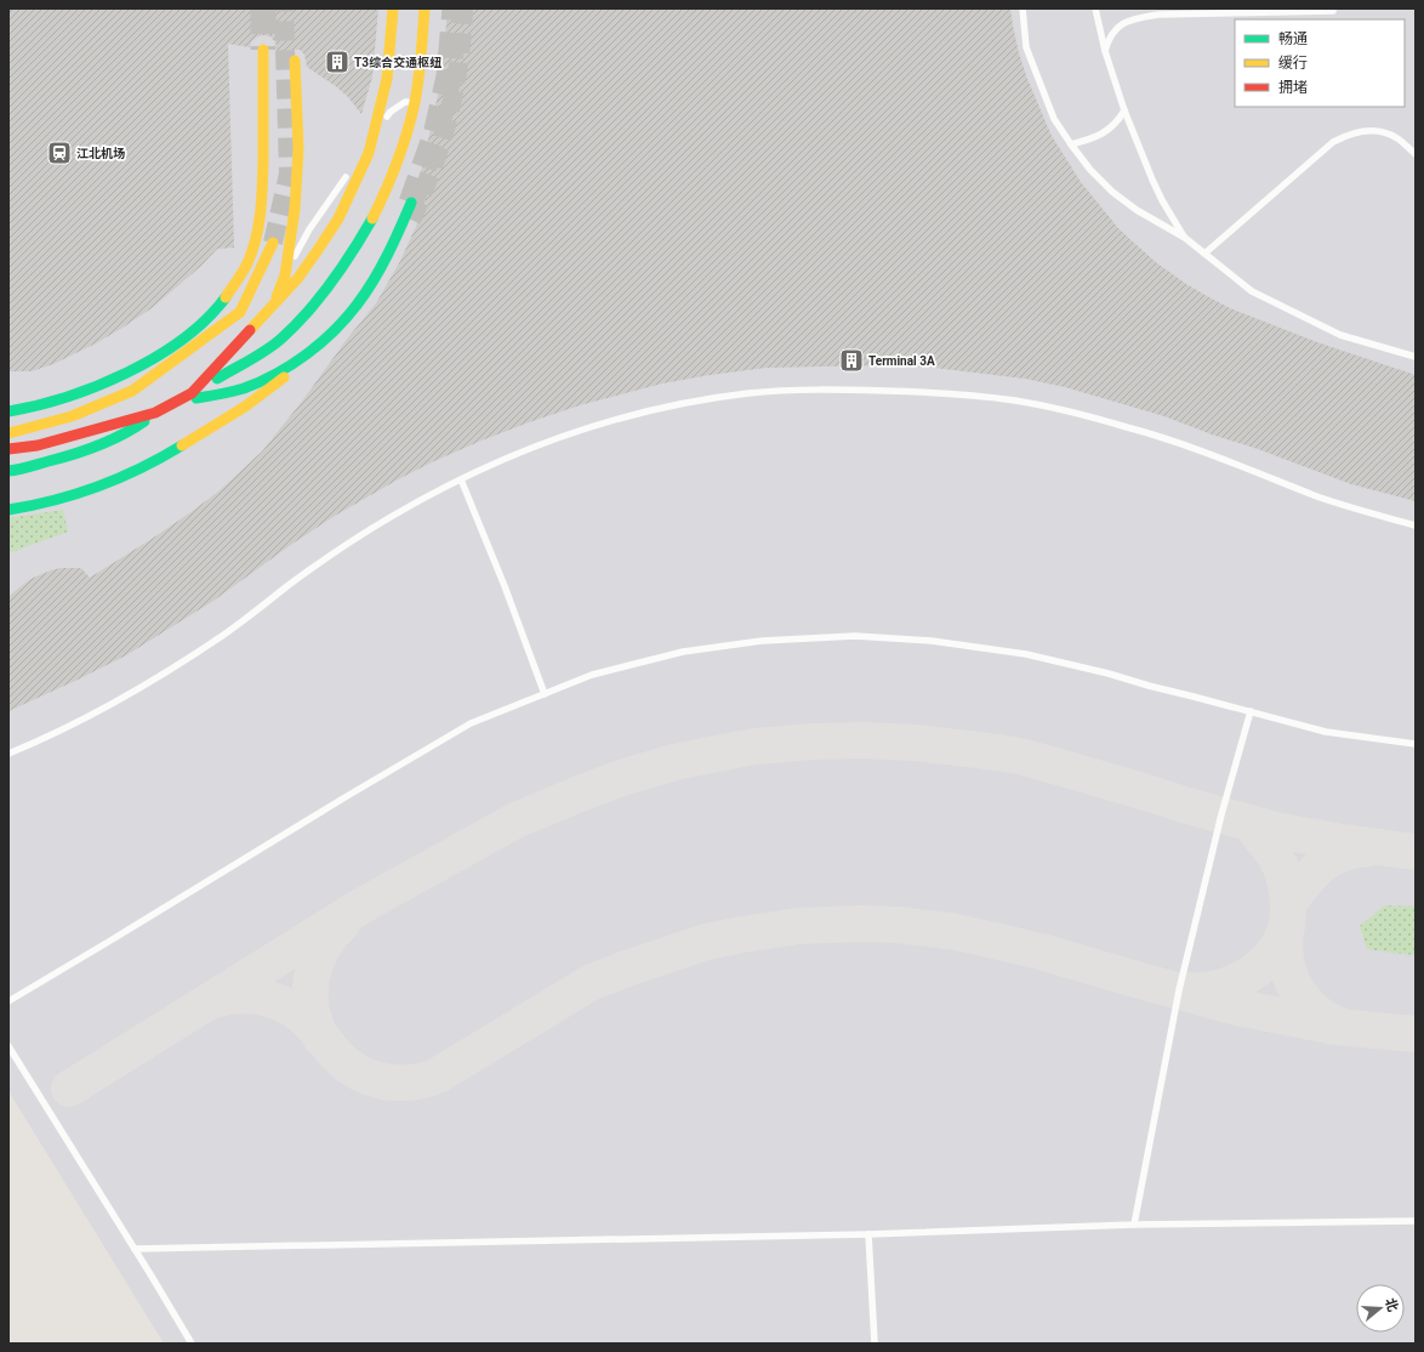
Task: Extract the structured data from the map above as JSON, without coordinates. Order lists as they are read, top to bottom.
{
  "places": {
    "building": ["T3综合交通枢纽", "Terminal 3A"],
    "station": ["江北机场"]
  },
  "legend": ["畅通", "缓行", "拥堵"],
  "north": "right"
}
